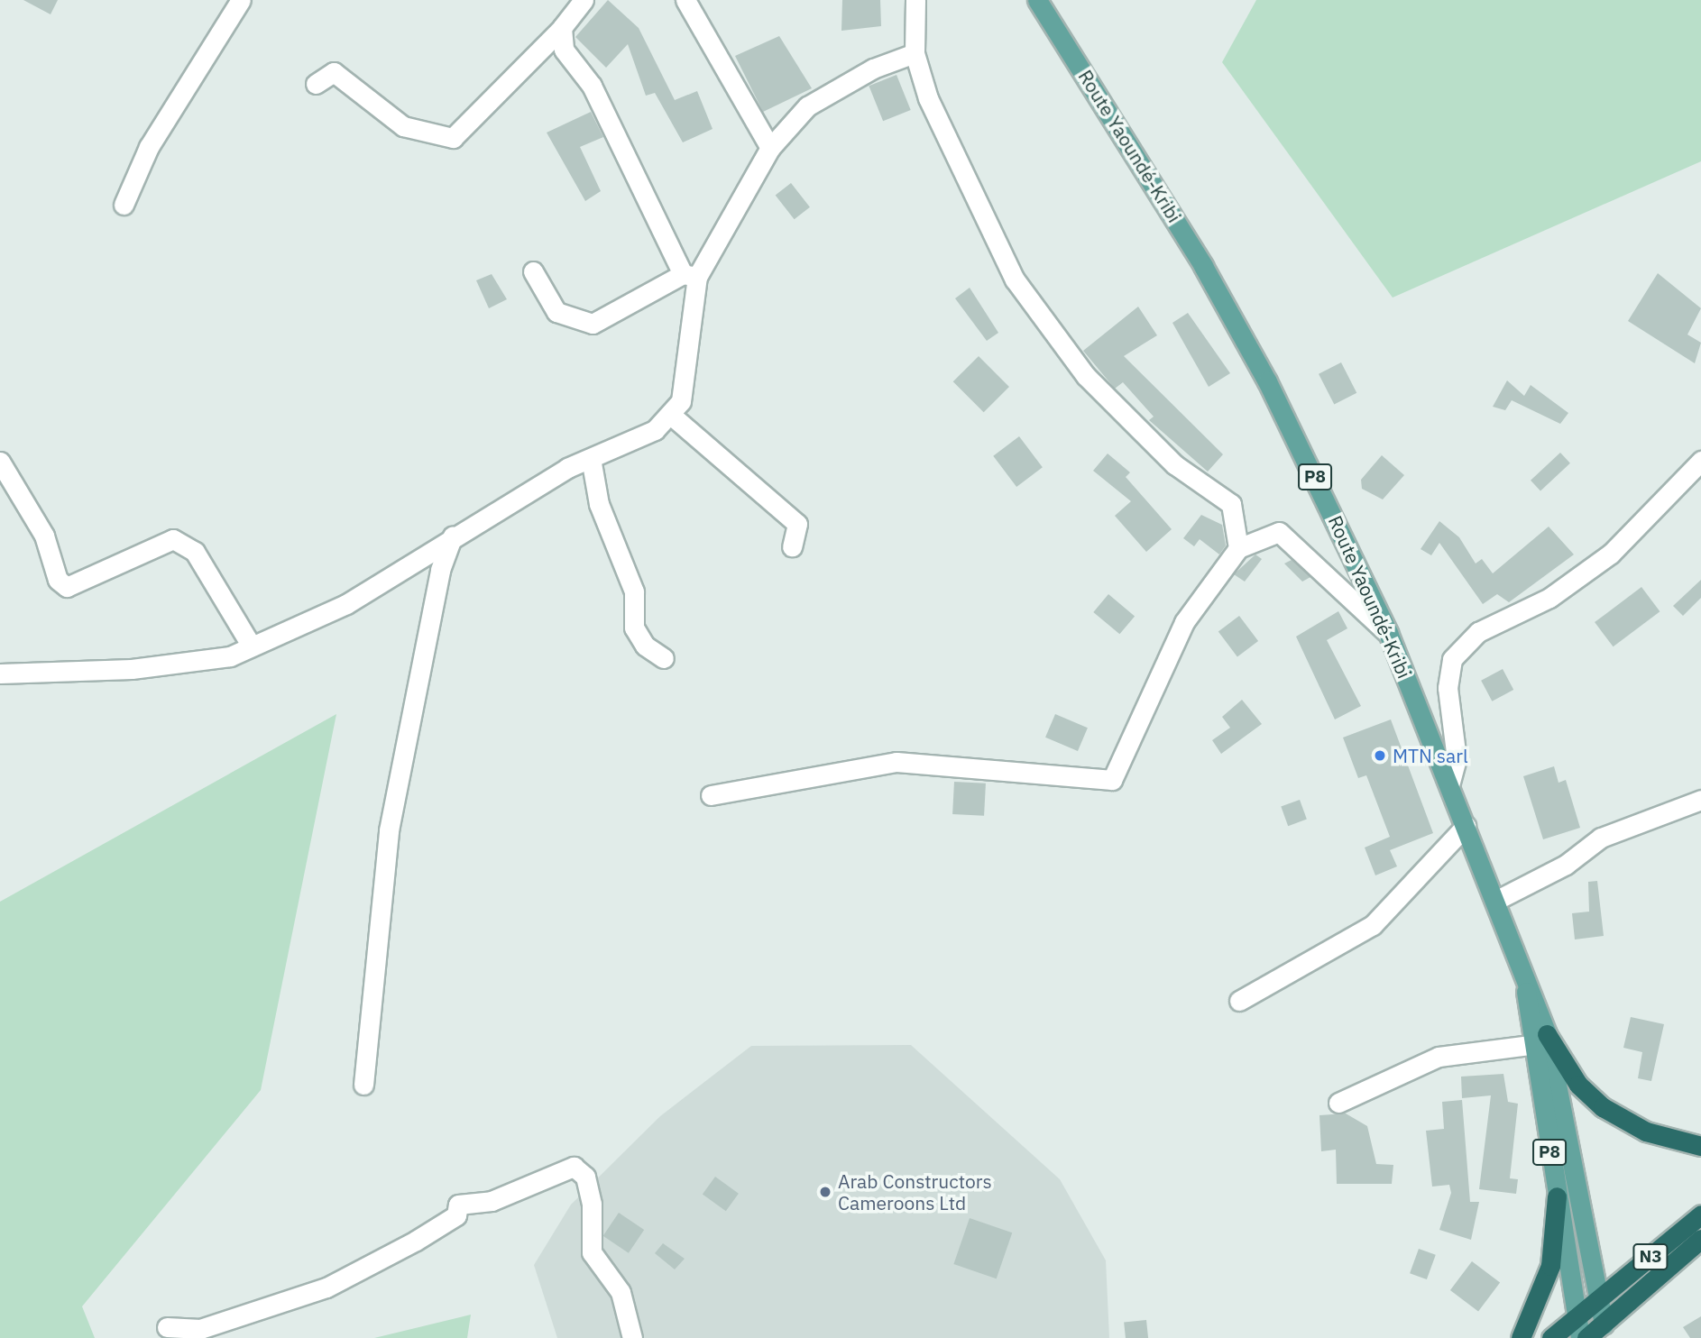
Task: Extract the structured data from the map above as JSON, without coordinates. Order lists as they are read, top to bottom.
{
  "streets": {
    "highway": ["N3"],
    "main road": ["Route Yaoundé-Kribi", "P8"]
  },
  "crossings": [
    ["Route Yaoundé-Kribi", "P8"],
    ["P8", "N3"]
  ],
  "places": ["MTN sarl", "Arab Constructors Cameroons Ltd"]
}
